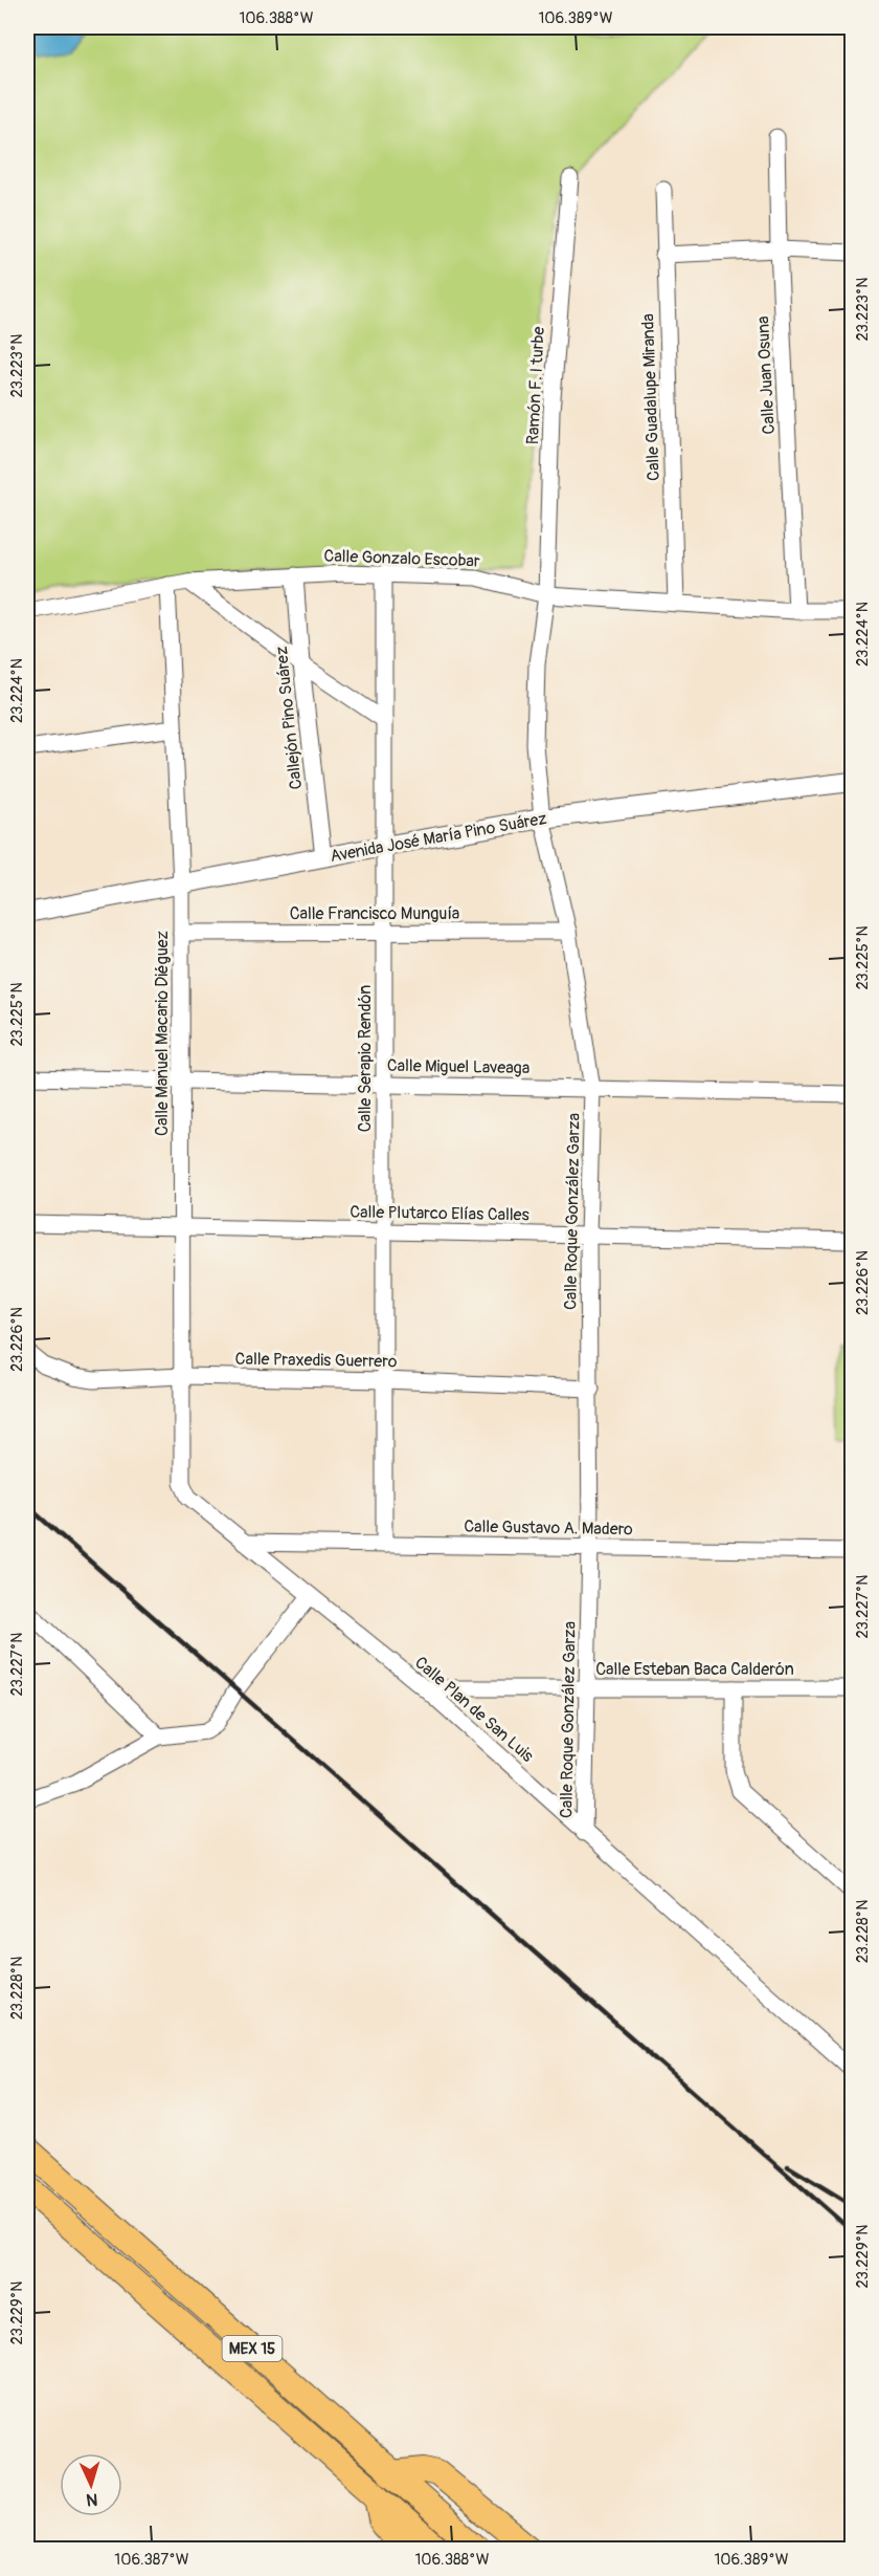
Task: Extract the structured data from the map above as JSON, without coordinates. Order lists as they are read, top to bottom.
{
  "streets": {
    "highway": ["MEX 15"],
    "street": [
      "Calle Juan Osuna",
      "Ramón F. I turbe",
      "Calle Guadalupe Miranda",
      "Calle Gonzalo Escobar",
      "Callejón Pino Suárez",
      "Avenida José María Pino Suárez",
      "Calle Francisco Munguía",
      "Calle Manuel Macario Diéguez",
      "Calle Serapio Rendón",
      "Calle Miguel Laveaga",
      "Calle Roque González Garza",
      "Calle Plutarco Elías Calles",
      "Calle Praxedis Guerrero",
      "Calle Gustavo A. Madero",
      "Calle Esteban Baca Calderón",
      "Calle Plan de San Luis"
    ]
  },
  "crossings": [
    ["Calle Juan Osuna", "Calle Gonzalo Escobar"],
    ["Ramón F. I turbe", "Calle Gonzalo Escobar"],
    ["Ramón F. I turbe", "Calle Roque González Garza"],
    ["Calle Guadalupe Miranda", "Calle Gonzalo Escobar"],
    ["Calle Gonzalo Escobar", "Callejón Pino Suárez"],
    ["Calle Gonzalo Escobar", "Calle Manuel Macario Diéguez"],
    ["Calle Gonzalo Escobar", "Calle Serapio Rendón"],
    ["Calle Gonzalo Escobar", "Calle Roque González Garza"],
    ["Callejón Pino Suárez", "Avenida José María Pino Suárez"],
    ["Avenida José María Pino Suárez", "Calle Manuel Macario Diéguez"],
    ["Avenida José María Pino Suárez", "Calle Serapio Rendón"],
    ["Avenida José María Pino Suárez", "Calle Roque González Garza"],
    ["Calle Francisco Munguía", "Calle Manuel Macario Diéguez"],
    ["Calle Francisco Munguía", "Calle Serapio Rendón"],
    ["Calle Francisco Munguía", "Calle Roque González Garza"],
    ["Calle Manuel Macario Diéguez", "Calle Miguel Laveaga"],
    ["Calle Manuel Macario Diéguez", "Calle Plutarco Elías Calles"],
    ["Calle Manuel Macario Diéguez", "Calle Praxedis Guerrero"],
    ["Calle Manuel Macario Diéguez", "Calle Plan de San Luis"],
    ["Calle Serapio Rendón", "Calle Miguel Laveaga"],
    ["Calle Serapio Rendón", "Calle Plutarco Elías Calles"],
    ["Calle Serapio Rendón", "Calle Praxedis Guerrero"],
    ["Calle Serapio Rendón", "Calle Gustavo A. Madero"],
    ["Calle Miguel Laveaga", "Calle Roque González Garza"],
    ["Calle Roque González Garza", "Calle Plutarco Elías Calles"],
    ["Calle Roque González Garza", "Calle Praxedis Guerrero"],
    ["Calle Roque González Garza", "Calle Gustavo A. Madero"],
    ["Calle Roque González Garza", "Calle Esteban Baca Calderón"],
    ["Calle Roque González Garza", "Calle Plan de San Luis"],
    ["Calle Gustavo A. Madero", "Calle Plan de San Luis"],
    ["Calle Esteban Baca Calderón", "Calle Plan de San Luis"]
  ],
  "north": "bottom",
  "coordinates": [
    "106.388°W",
    "106.389°W",
    "23.223°N",
    "23.224°N",
    "23.225°N",
    "23.226°N",
    "23.227°N",
    "23.228°N",
    "23.229°N",
    "106.387°W"
  ]
}
